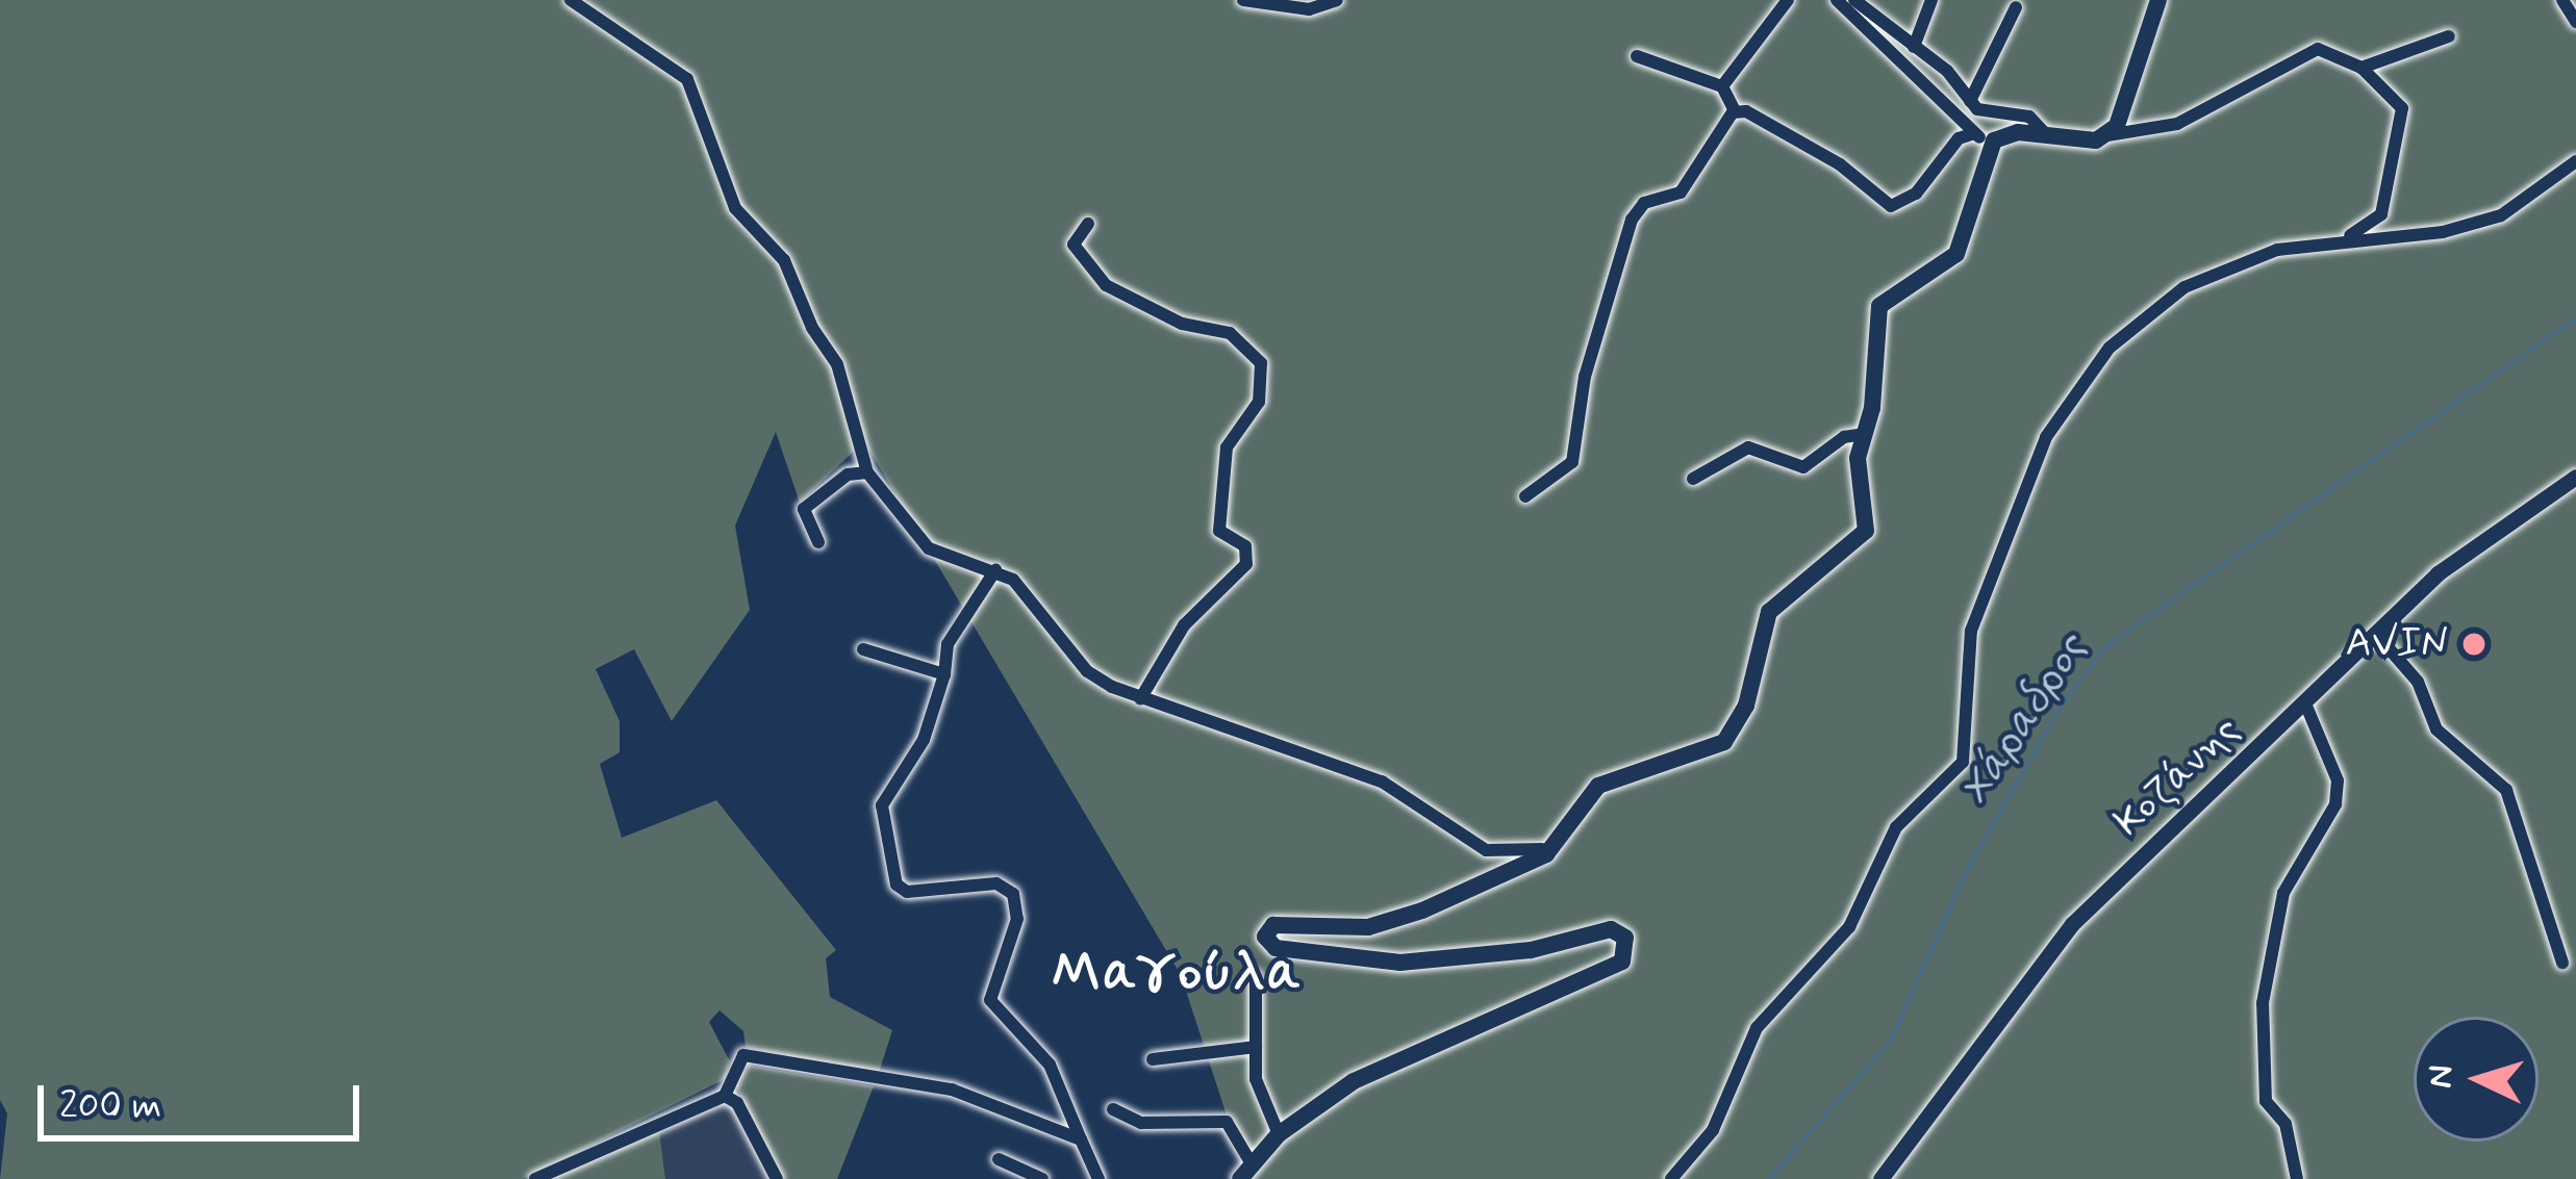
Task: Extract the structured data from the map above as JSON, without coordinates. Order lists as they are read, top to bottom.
{
  "streets": {
    "street": ["Κοζάνης"]
  },
  "districts": ["Μαγούλα"],
  "water": ["Χάραδρος"],
  "places": ["AVIN"],
  "scale_bar": "200 m",
  "north": "left"
}
